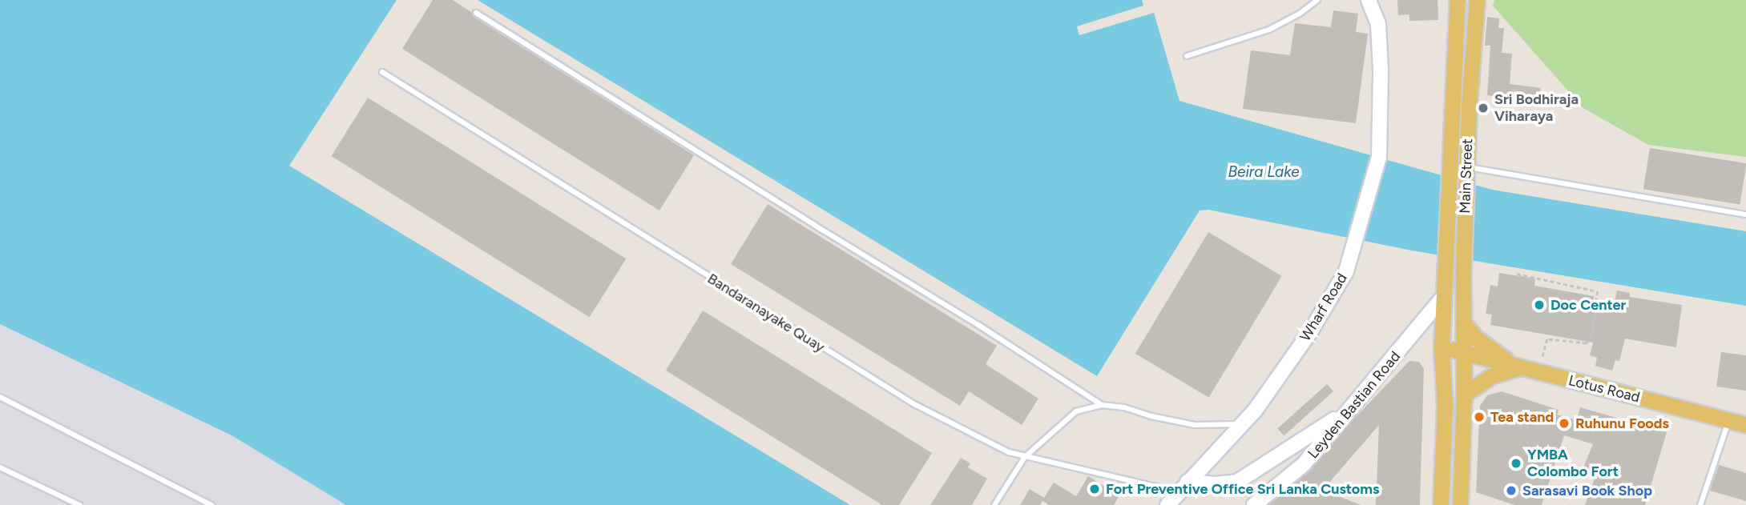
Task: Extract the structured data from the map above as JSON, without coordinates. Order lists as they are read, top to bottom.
{
  "streets": {
    "main road": [
      "Main Street",
      "Wharf Road",
      "Lotus Road",
      "Leyden Bastian Road"
    ],
    "lane": ["Bandaranayake Quay"]
  },
  "crossings": [
    ["Main Street", "Lotus Road"],
    ["Main Street", "Leyden Bastian Road"],
    ["Wharf Road", "Bandaranayake Quay"]
  ],
  "water": ["Beira Lake"],
  "places": [
    "Sri Bodhiraja Viharaya",
    "Doc Center",
    "Tea stand",
    "Ruhunu Foods",
    "YMBA Colombo Fort",
    "Fort Preventive Office Sri Lanka Customs",
    "Sarasavi Book Shop"
  ]
}
